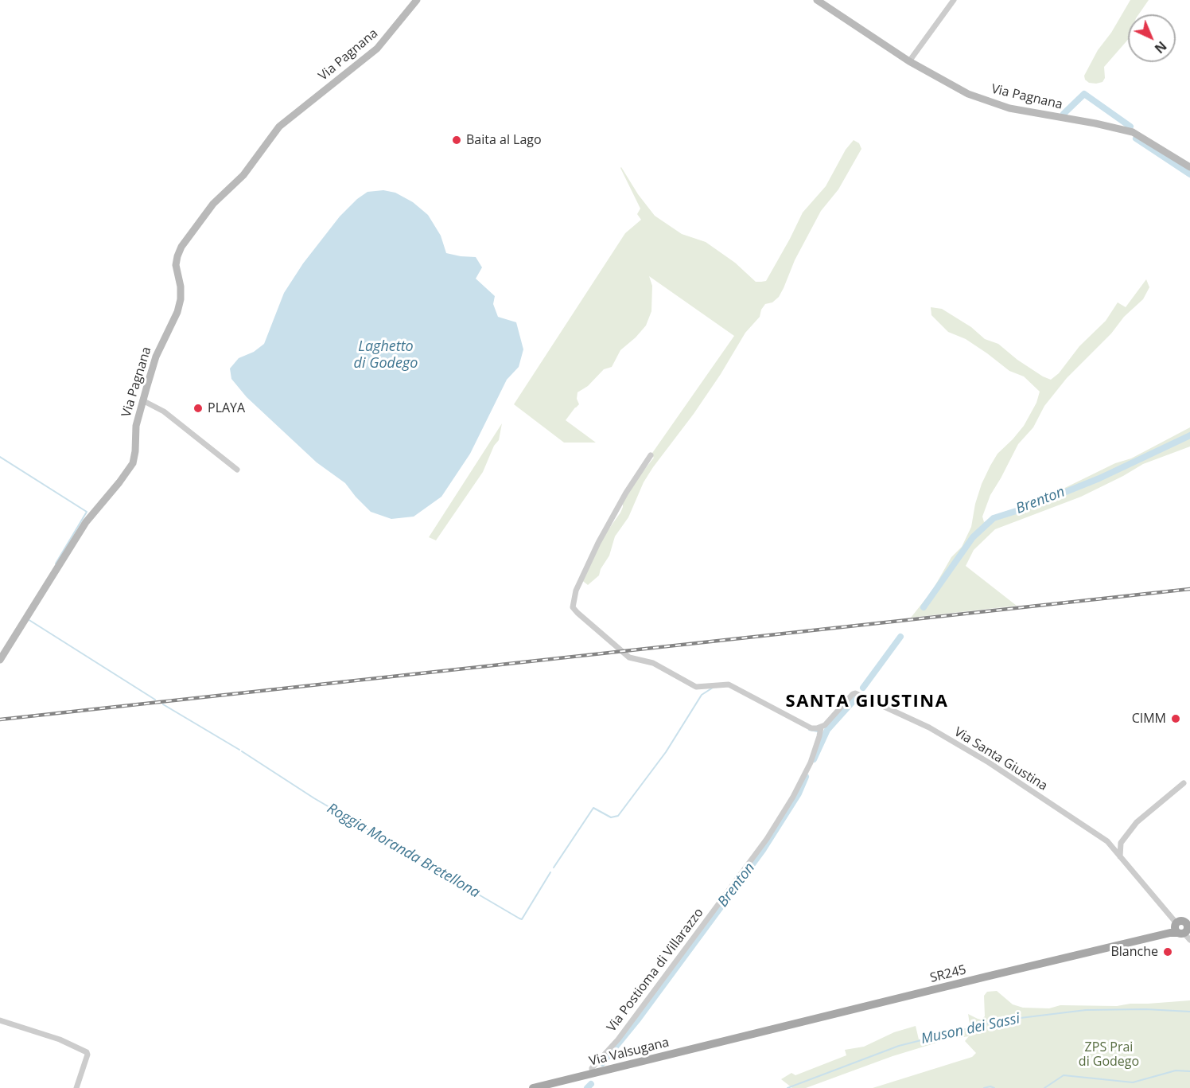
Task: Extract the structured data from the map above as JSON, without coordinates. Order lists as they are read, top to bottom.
{
  "streets": {
    "main road": ["SR245", "Via Valsugana"],
    "street": ["Via Pagnana", "Via Santa Giustina", "Via Postioma di Villarazzo"]
  },
  "crossings": [
    ["Via Santa Giustina", "Via Postioma di Villarazzo"],
    ["Via Santa Giustina", "SR245"],
    ["Via Postioma di Villarazzo", "Via Valsugana"],
    ["SR245", "Via Valsugana"]
  ],
  "districts": ["SANTA GIUSTINA"],
  "water": [
    "Laghetto di Godego",
    "Brenton",
    "Roggia Moranda Bretellona",
    "Muson dei Sassi"
  ],
  "parks": ["ZPS Prai di Godego"],
  "places": [
    "Baita al Lago",
    "PLAYA",
    "CIMM",
    "Blanche"
  ],
  "north": "bottom right"
}
